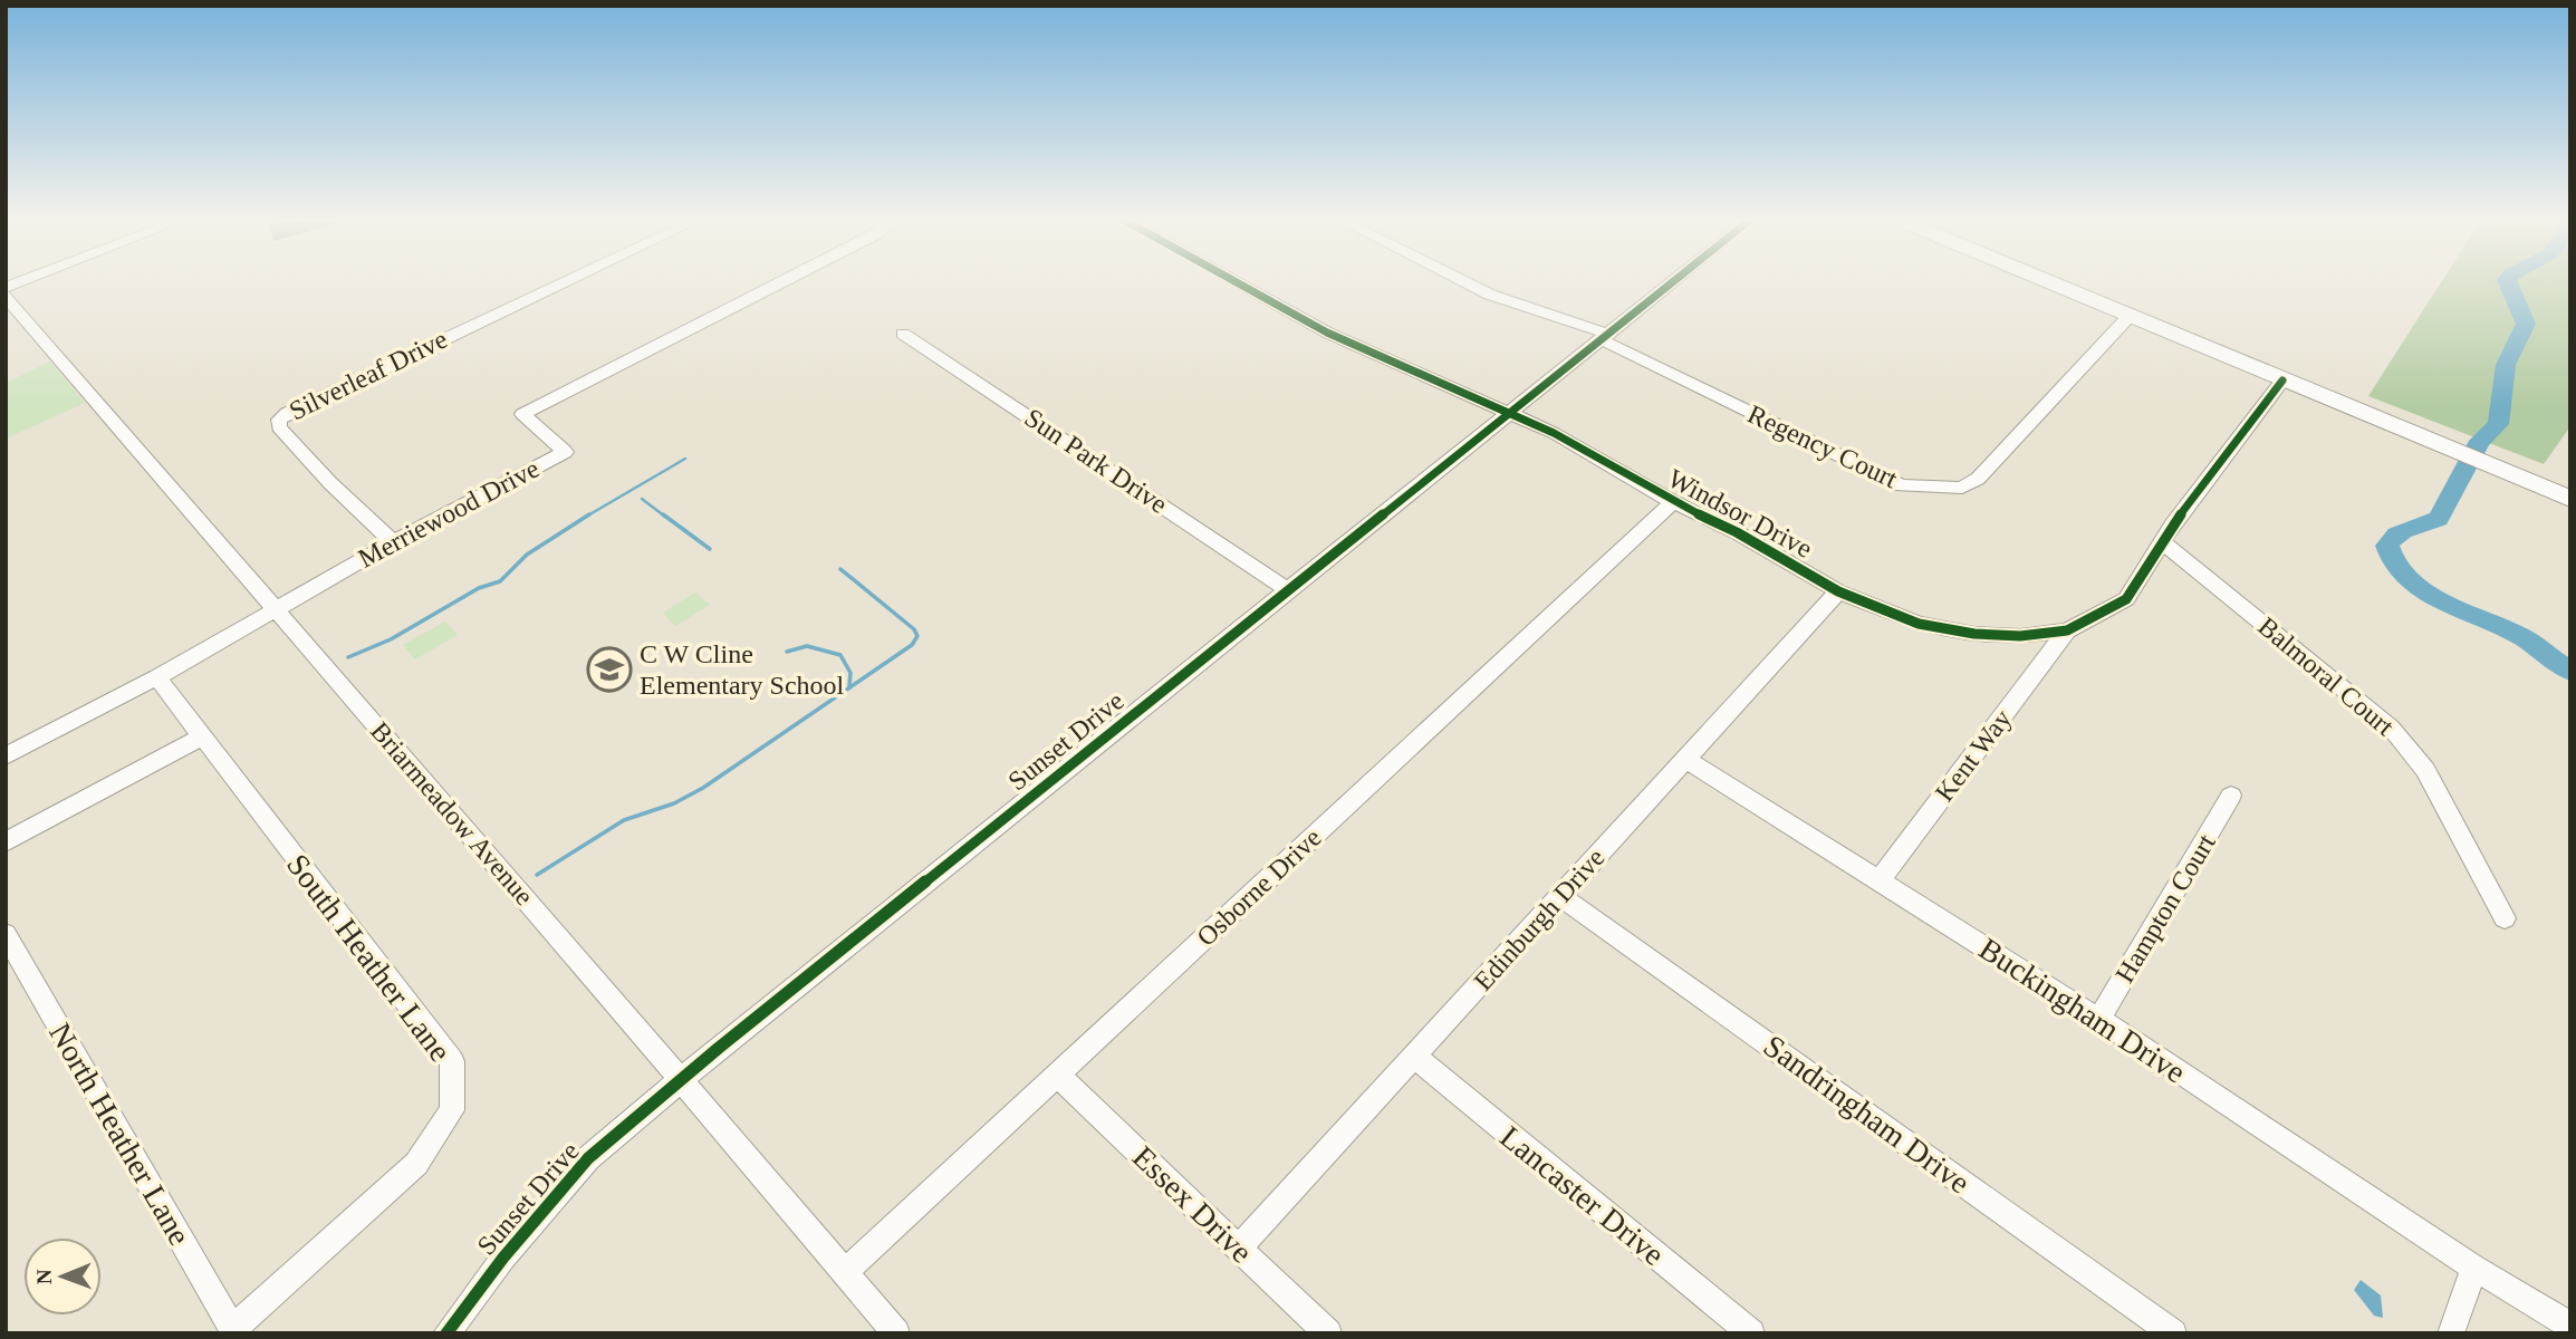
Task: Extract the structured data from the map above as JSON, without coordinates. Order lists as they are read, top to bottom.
{
  "streets": {
    "street": [
      "Silverleaf Drive",
      "Regency Court",
      "Sun Park Drive",
      "Merriewood Drive",
      "Windsor Drive",
      "Balmoral Court",
      "Sunset Drive",
      "Kent Way",
      "Briarmeadow Avenue",
      "Osborne Drive",
      "Hampton Court",
      "Edinburgh Drive",
      "South Heather Lane",
      "Buckingham Drive",
      "Sandringham Drive",
      "North Heather Lane",
      "Lancaster Drive",
      "Essex Drive"
    ]
  },
  "crossings": [
    ["Silverleaf Drive", "Merriewood Drive"],
    ["Regency Court", "Sunset Drive"],
    ["Sun Park Drive", "Sunset Drive"],
    ["Merriewood Drive", "Briarmeadow Avenue"],
    ["Merriewood Drive", "South Heather Lane"],
    ["Windsor Drive", "Balmoral Court"],
    ["Windsor Drive", "Sunset Drive"],
    ["Windsor Drive", "Kent Way"],
    ["Windsor Drive", "Osborne Drive"],
    ["Windsor Drive", "Edinburgh Drive"],
    ["Sunset Drive", "Briarmeadow Avenue"],
    ["Kent Way", "Buckingham Drive"],
    ["Briarmeadow Avenue", "Osborne Drive"],
    ["Osborne Drive", "Essex Drive"],
    ["Hampton Court", "Buckingham Drive"],
    ["Edinburgh Drive", "Buckingham Drive"],
    ["Edinburgh Drive", "Sandringham Drive"],
    ["Edinburgh Drive", "Lancaster Drive"],
    ["Edinburgh Drive", "Essex Drive"],
    ["South Heather Lane", "North Heather Lane"]
  ],
  "places": {
    "school or university": ["C W Cline Elementary School"]
  },
  "north": "left"
}
